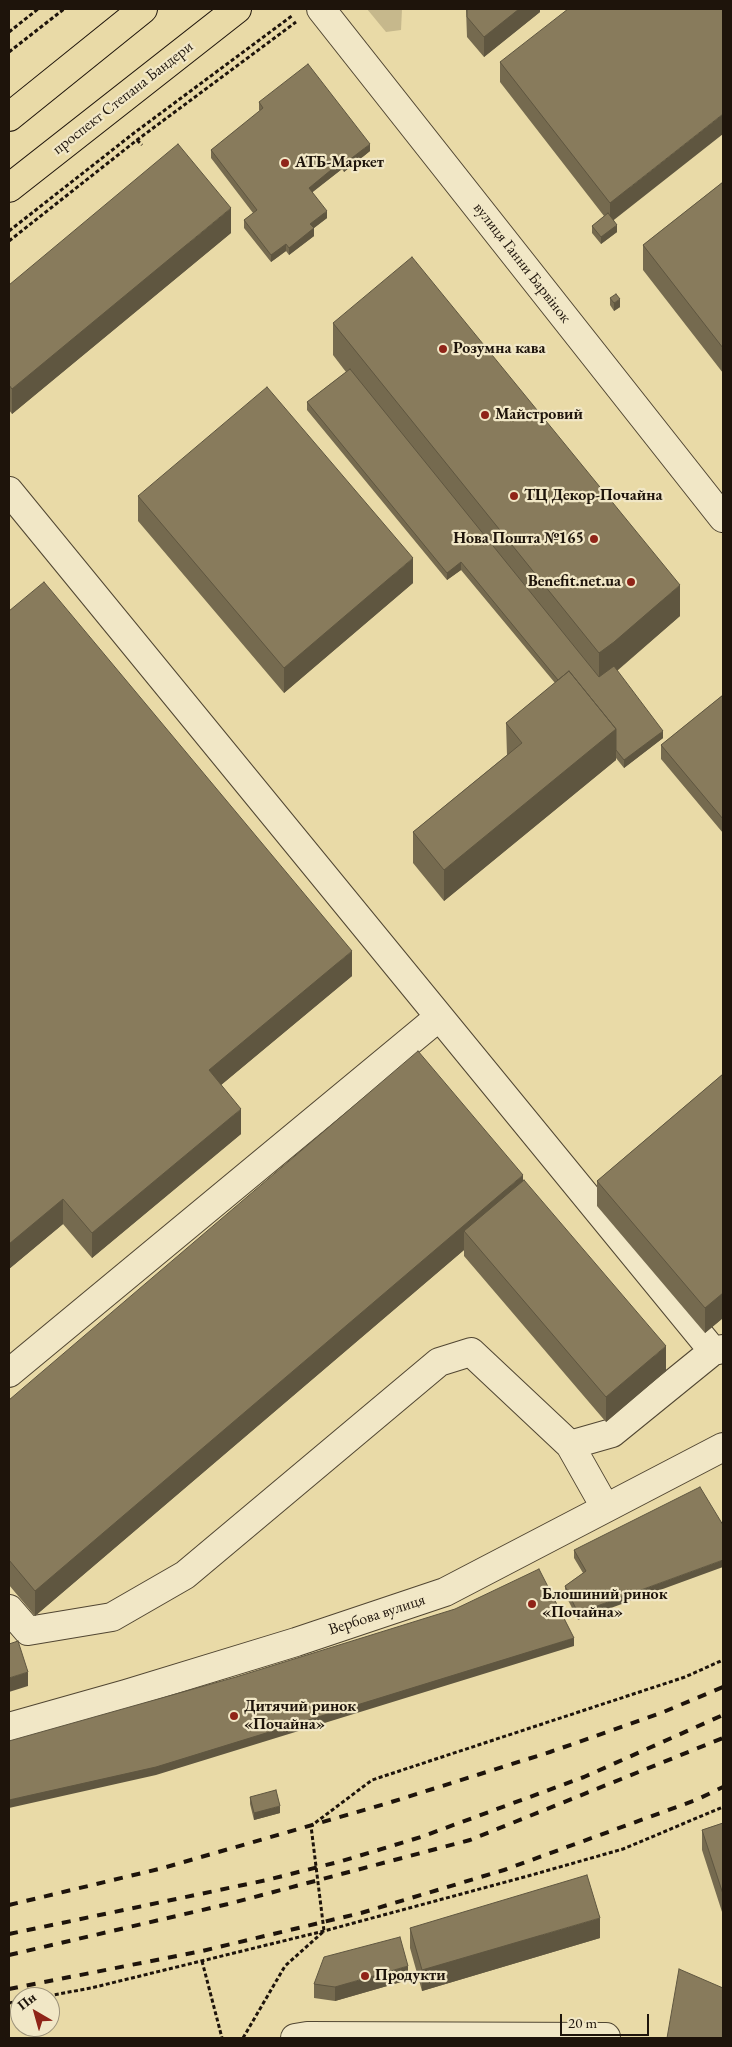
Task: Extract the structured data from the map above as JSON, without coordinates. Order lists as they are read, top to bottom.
{
  "streets": {
    "main road": ["проспект Степана Бандери"],
    "street": ["вулиця Ганни Барвінок", "Вербова вулиця"]
  },
  "places": [
    "АТБ-Маркет",
    "Розумна кава",
    "Майстровий",
    "ТЦ Декор-Почайна",
    "Нова Пошта №165",
    "Benefit.net.ua",
    "Блошиний ринок «Почайна»",
    "Дитячий ринок «Почайна»",
    "Продукти"
  ],
  "scale_bar": "20 m",
  "north": "top left"
}
